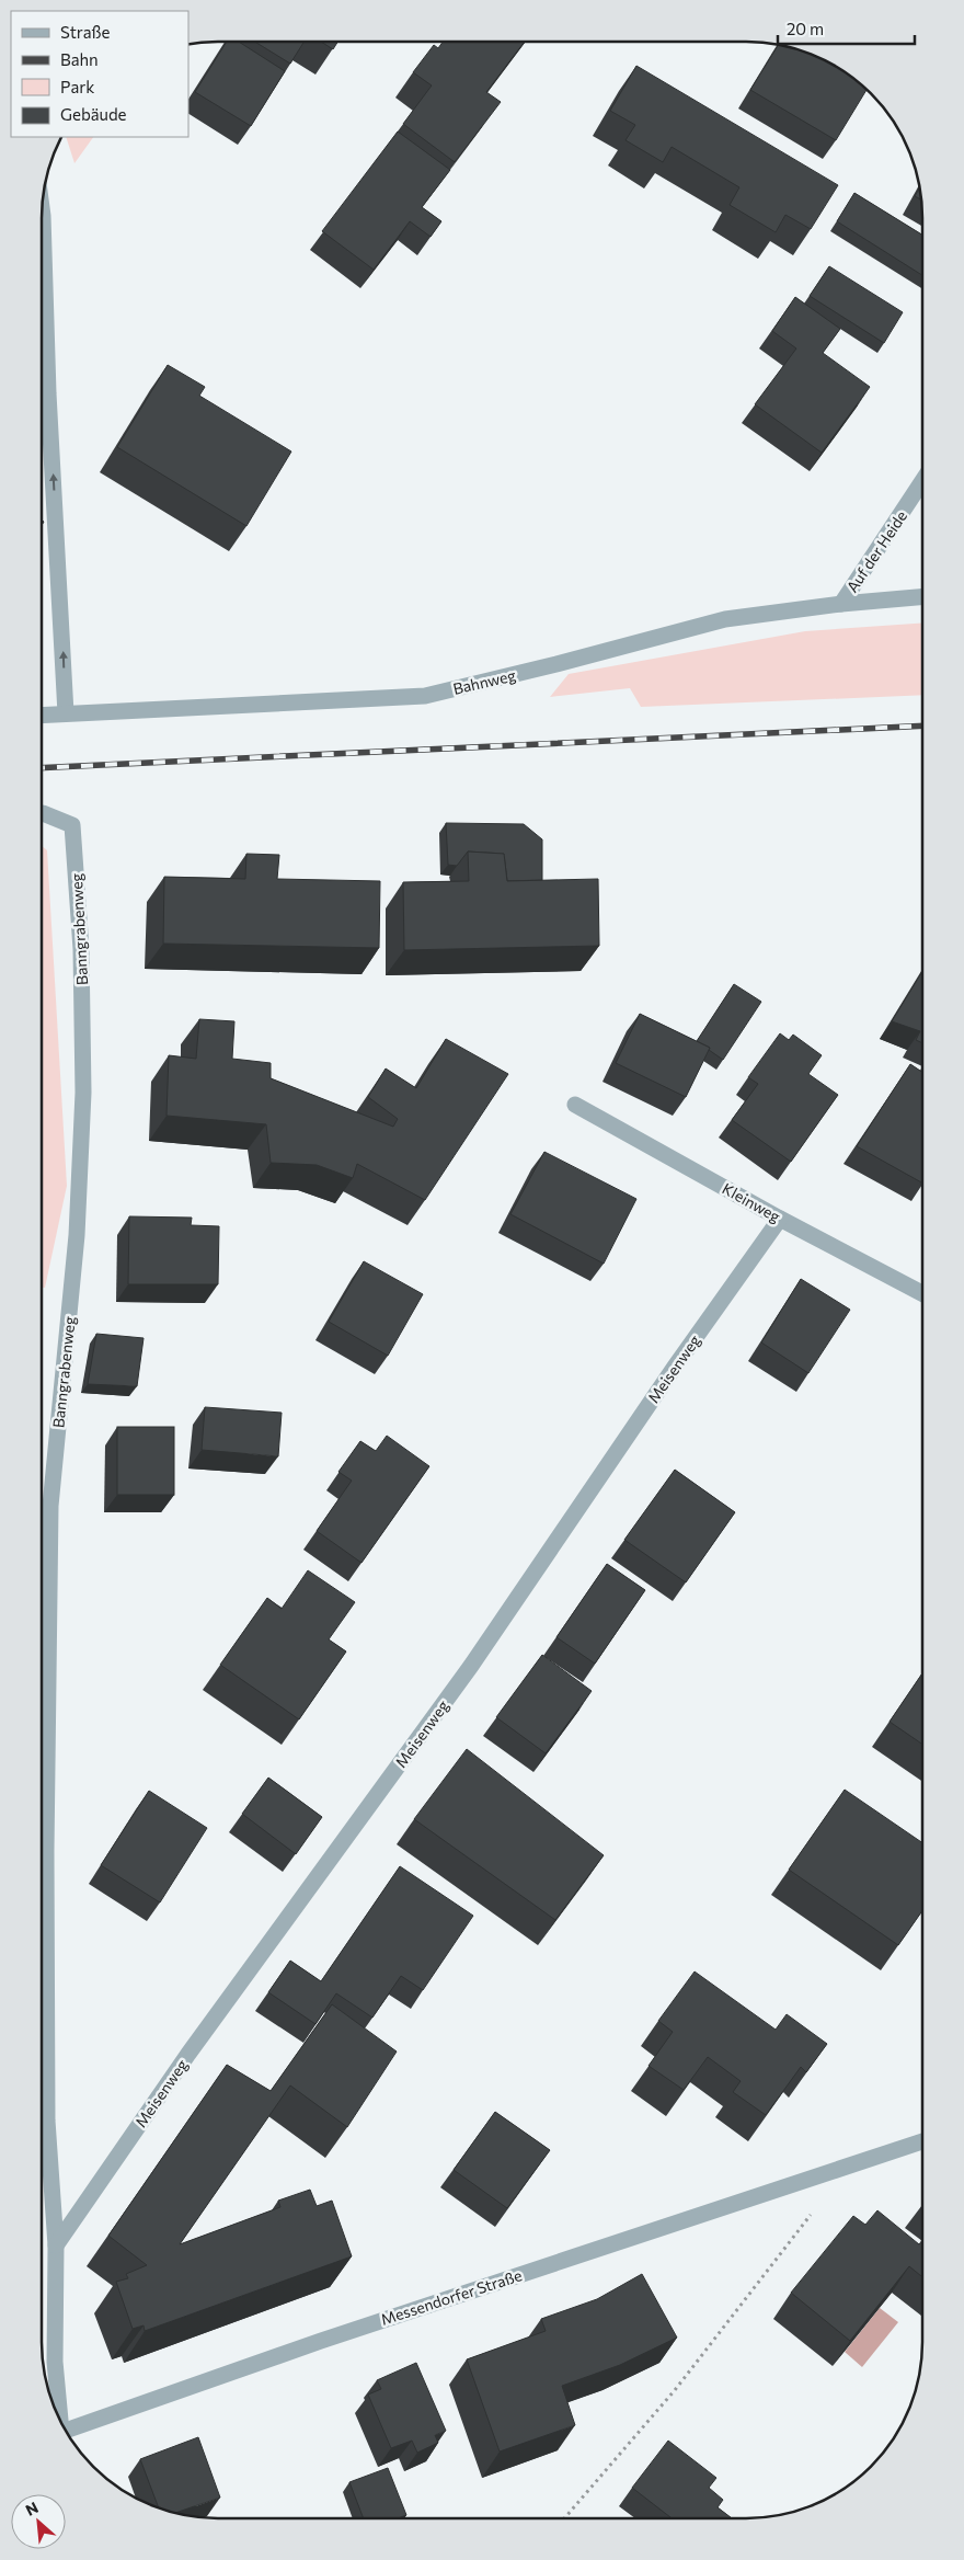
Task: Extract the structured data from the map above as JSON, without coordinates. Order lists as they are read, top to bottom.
{
  "streets": {
    "street": [
      "Auf der Heide",
      "Bahnweg",
      "Banngrabenweg",
      "Kleinweg",
      "Meisenweg",
      "Messendorfer Straße"
    ]
  },
  "crossings": [
    ["Auf der Heide", "Bahnweg"],
    ["Banngrabenweg", "Meisenweg"],
    ["Kleinweg", "Meisenweg"]
  ],
  "legend": [
    "Straße",
    "Bahn",
    "Park",
    "Gebäude"
  ],
  "scale_bar": "20 m",
  "north": "top left"
}
